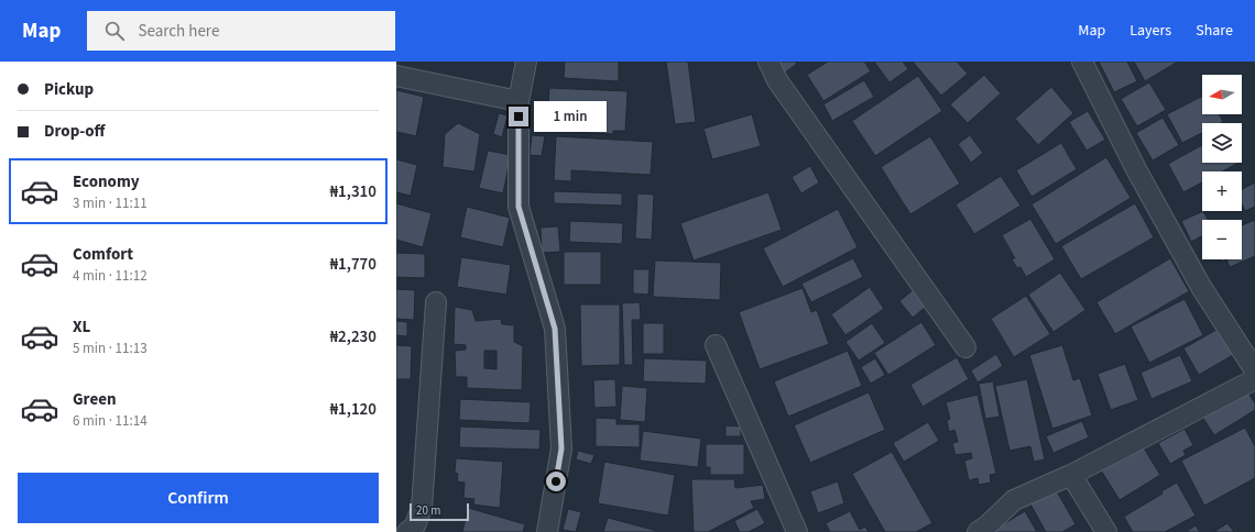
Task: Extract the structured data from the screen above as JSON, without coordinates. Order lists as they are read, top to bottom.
{
  "scale_bar": "20 m",
  "north": "left",
  "page": {
    "header": "Map",
    "search": "Search here",
    "nav": ["Map", "Layers", "Share"],
    "banner": ["Pickup", "Drop-off"],
    "map_buttons": ["+", "−"],
    "bubble": "1 min",
    "list": [
      {
        "name": "Economy",
        "note": "3 min · 11:11",
        "value": "₦1,310"
      },
      {
        "name": "Comfort",
        "note": "4 min · 11:12",
        "value": "₦1,770"
      },
      {
        "name": "XL",
        "note": "5 min · 11:13",
        "value": "₦2,230"
      },
      {
        "name": "Green",
        "note": "6 min · 11:14",
        "value": "₦1,120"
      }
    ],
    "buttons": "Confirm",
    "scale": "20 m"
  }
}
